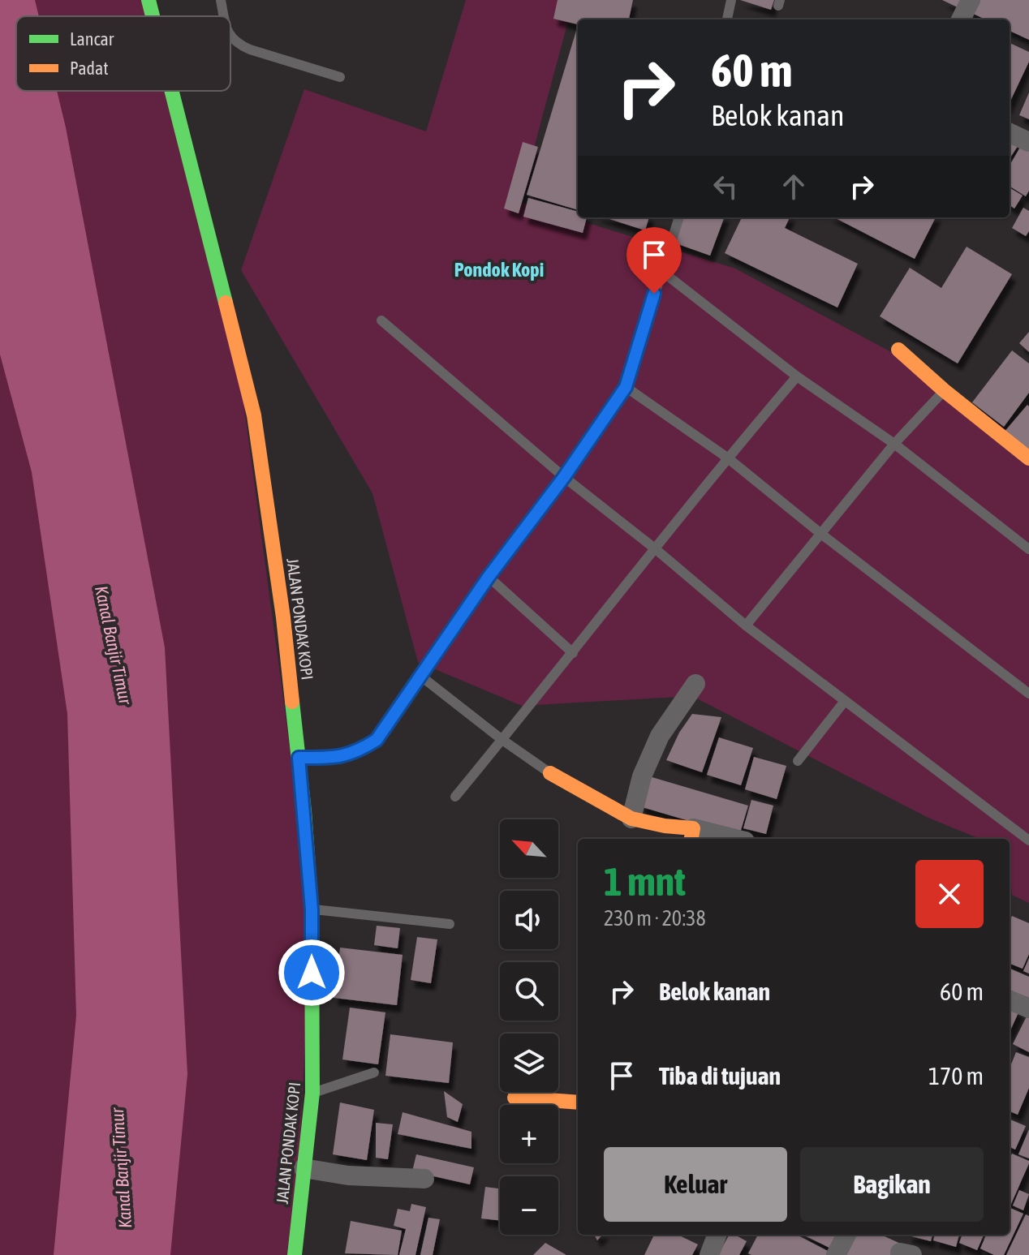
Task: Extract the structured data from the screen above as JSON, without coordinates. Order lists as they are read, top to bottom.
{
  "streets": {
    "street": ["JALAN PONDAK KOPI"]
  },
  "districts": ["Pondok Kopi"],
  "water": ["Kanal Banjir Timur"],
  "legend": ["Lancar", "Padat"],
  "north": "top left",
  "page": {
    "turn": ["60 m", "Belok kanan"],
    "map_buttons": ["+", "−"],
    "heading": ["1 mnt", "230 m · 20:38"],
    "list": [
      {
        "name": "Belok kanan",
        "value": "60 m"
      },
      {
        "name": "Tiba di tujuan",
        "value": "170 m"
      }
    ],
    "buttons": ["Keluar", "Bagikan"]
  }
}
